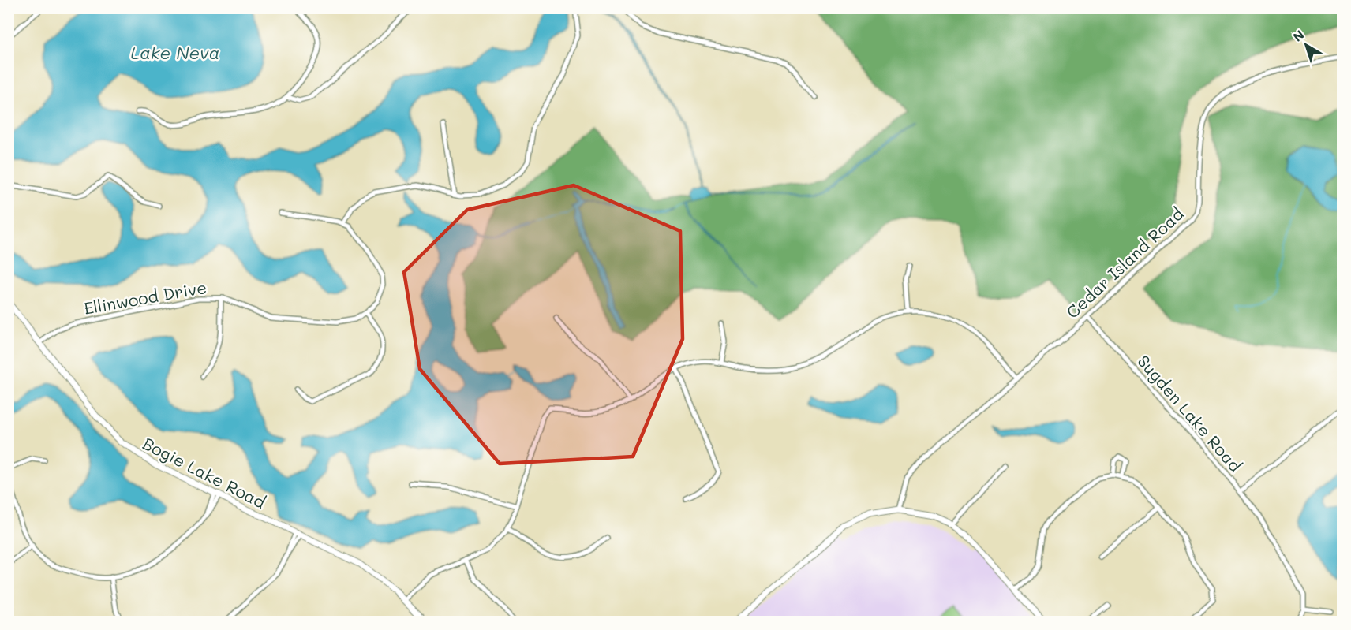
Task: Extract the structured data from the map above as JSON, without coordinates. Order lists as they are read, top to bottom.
{
  "streets": {
    "main road": ["Bogie Lake Road"],
    "street": ["Cedar Island Road", "Ellinwood Drive", "Sugden Lake Road"]
  },
  "crossings": [
    ["Cedar Island Road", "Sugden Lake Road"],
    ["Ellinwood Drive", "Bogie Lake Road"]
  ],
  "water": ["Lake Neva"],
  "north": "top left"
}
